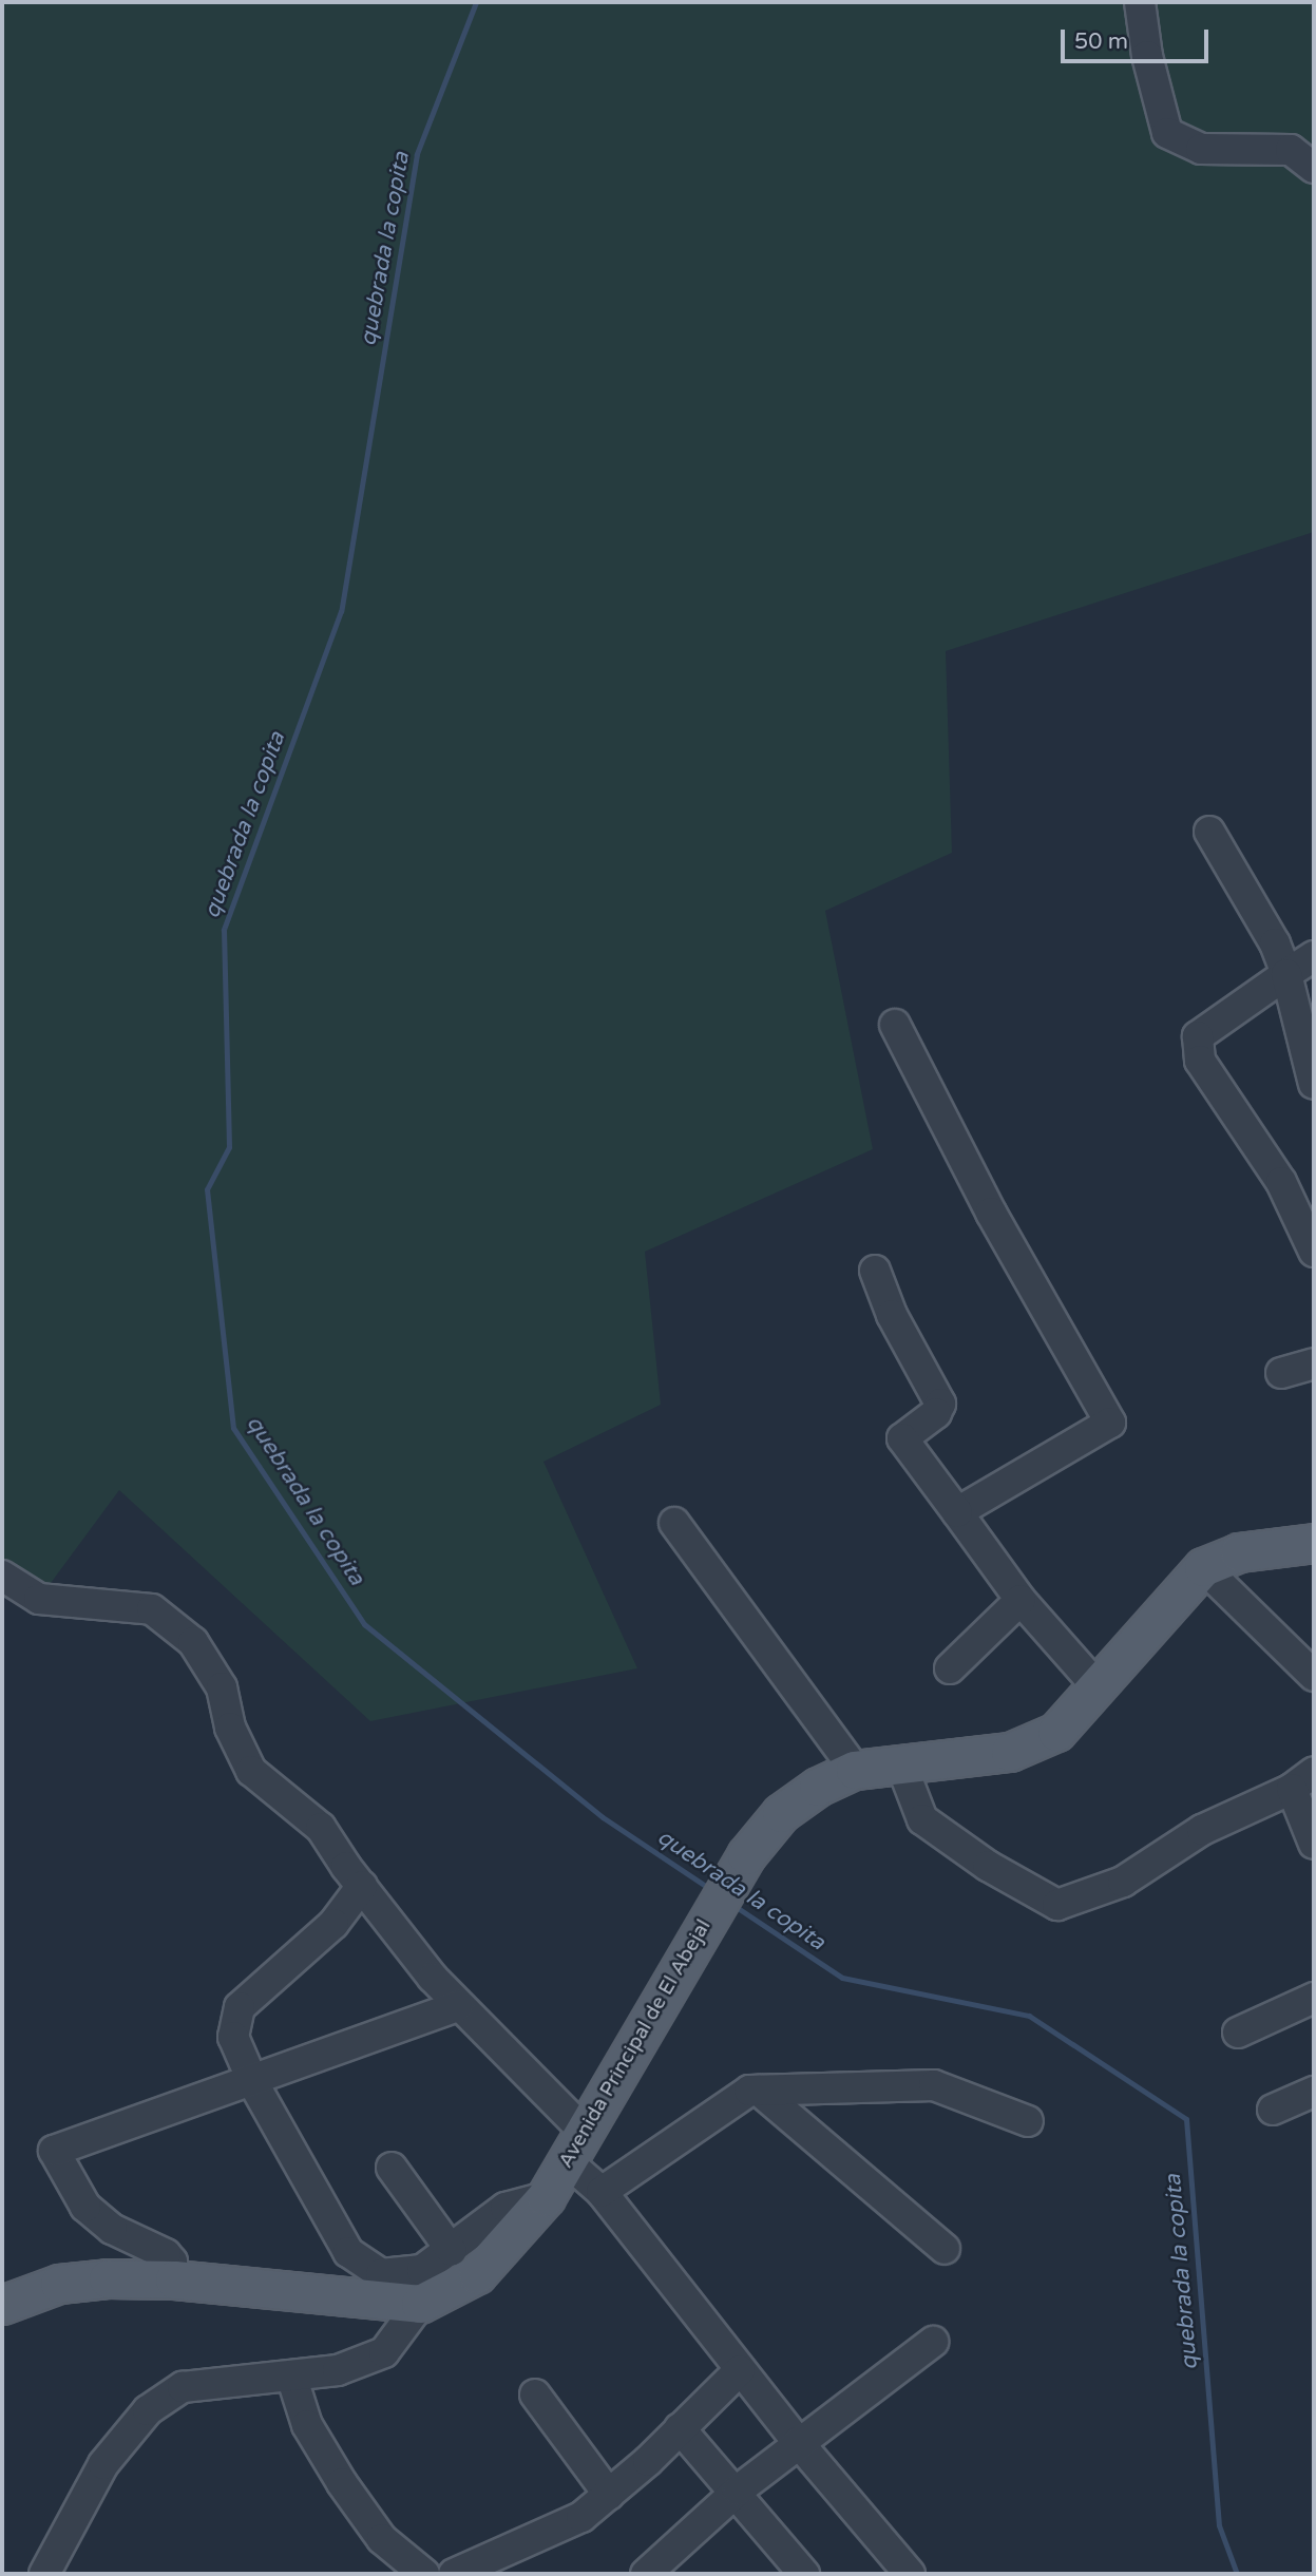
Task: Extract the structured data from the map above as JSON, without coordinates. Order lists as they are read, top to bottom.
{
  "streets": {
    "main road": ["Avenida Principal de El Abejal"]
  },
  "water": ["quebrada la copita"],
  "scale_bar": "50 m"
}
